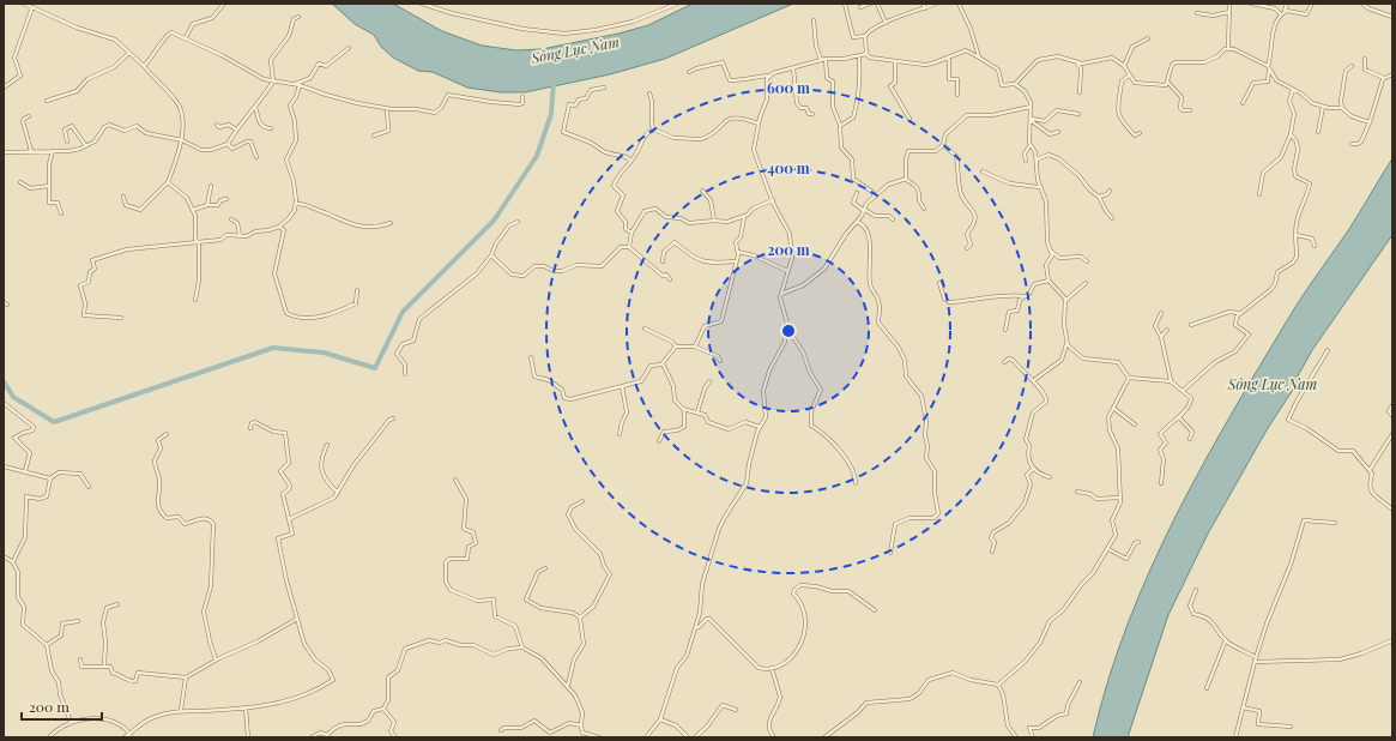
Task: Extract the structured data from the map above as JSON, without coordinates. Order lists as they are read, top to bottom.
{
  "water": ["Sông Lục Nam"],
  "scale_bar": "200 m",
  "rings": ["600 m", "400 m", "200 m"]
}
